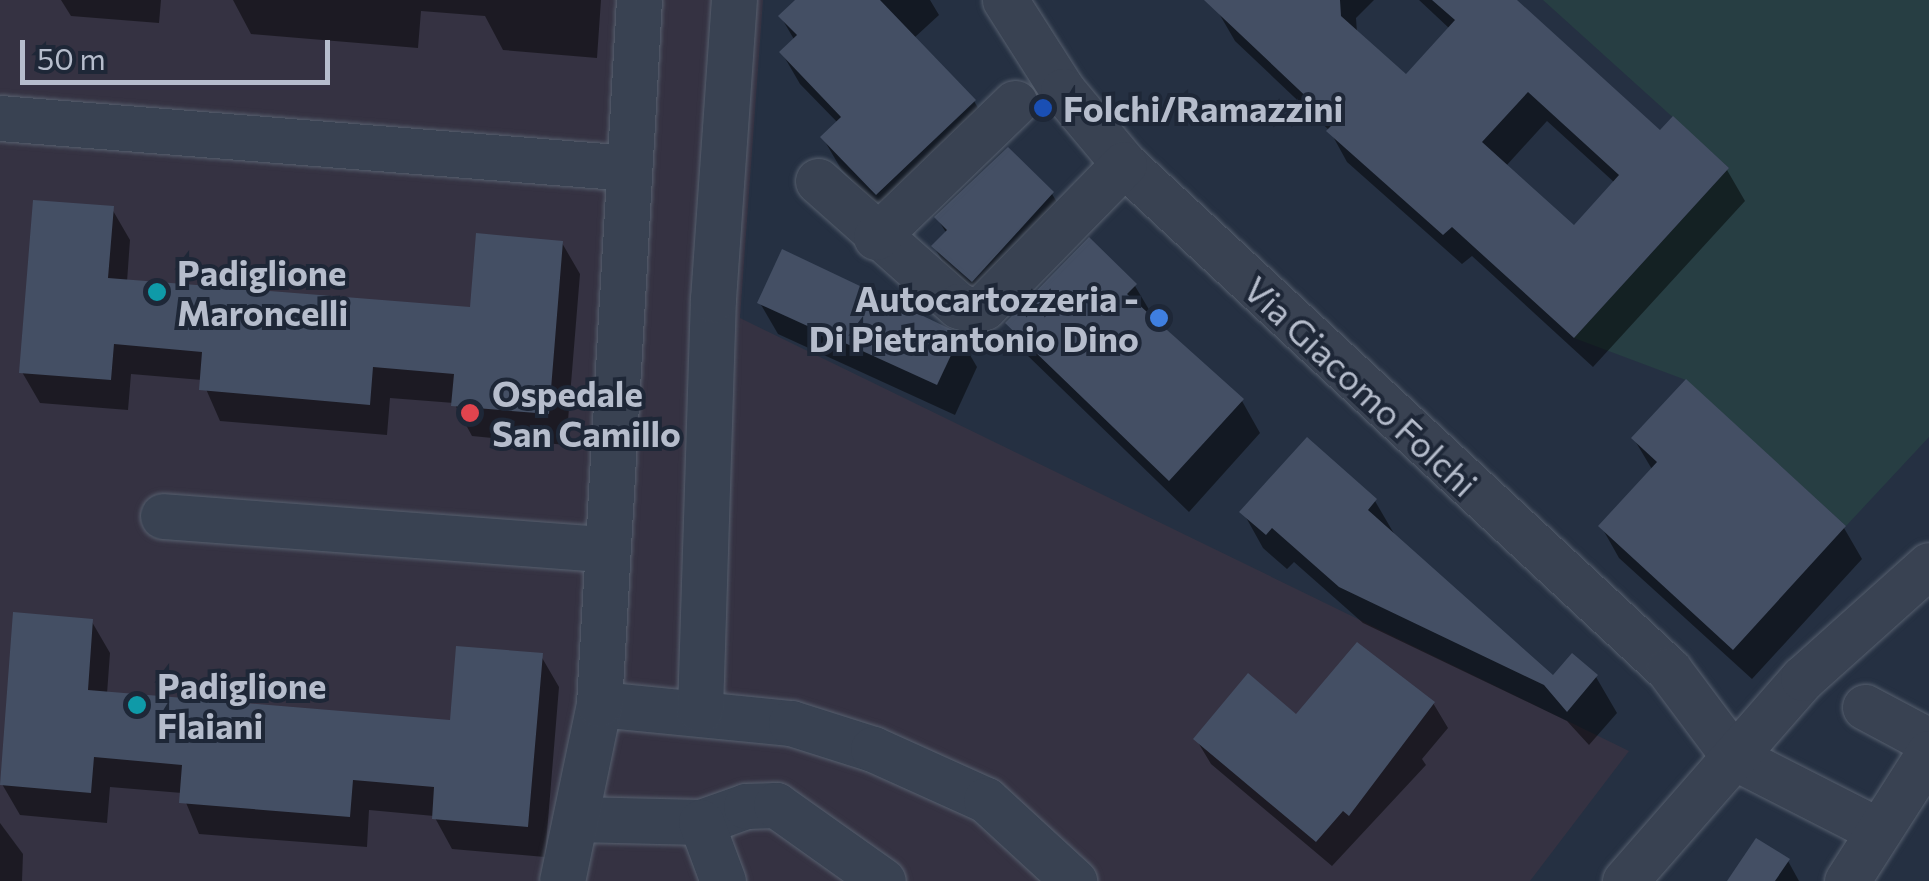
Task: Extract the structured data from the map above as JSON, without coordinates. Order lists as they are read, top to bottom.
{
  "streets": {
    "street": ["Via Giacomo Folchi"]
  },
  "places": [
    "Folchi/Ramazzini",
    "Padiglione Maroncelli",
    "Autocartozzeria - Di Pietrantonio Dino",
    "Ospedale San Camillo",
    "Padiglione Flaiani"
  ],
  "scale_bar": "50 m"
}
